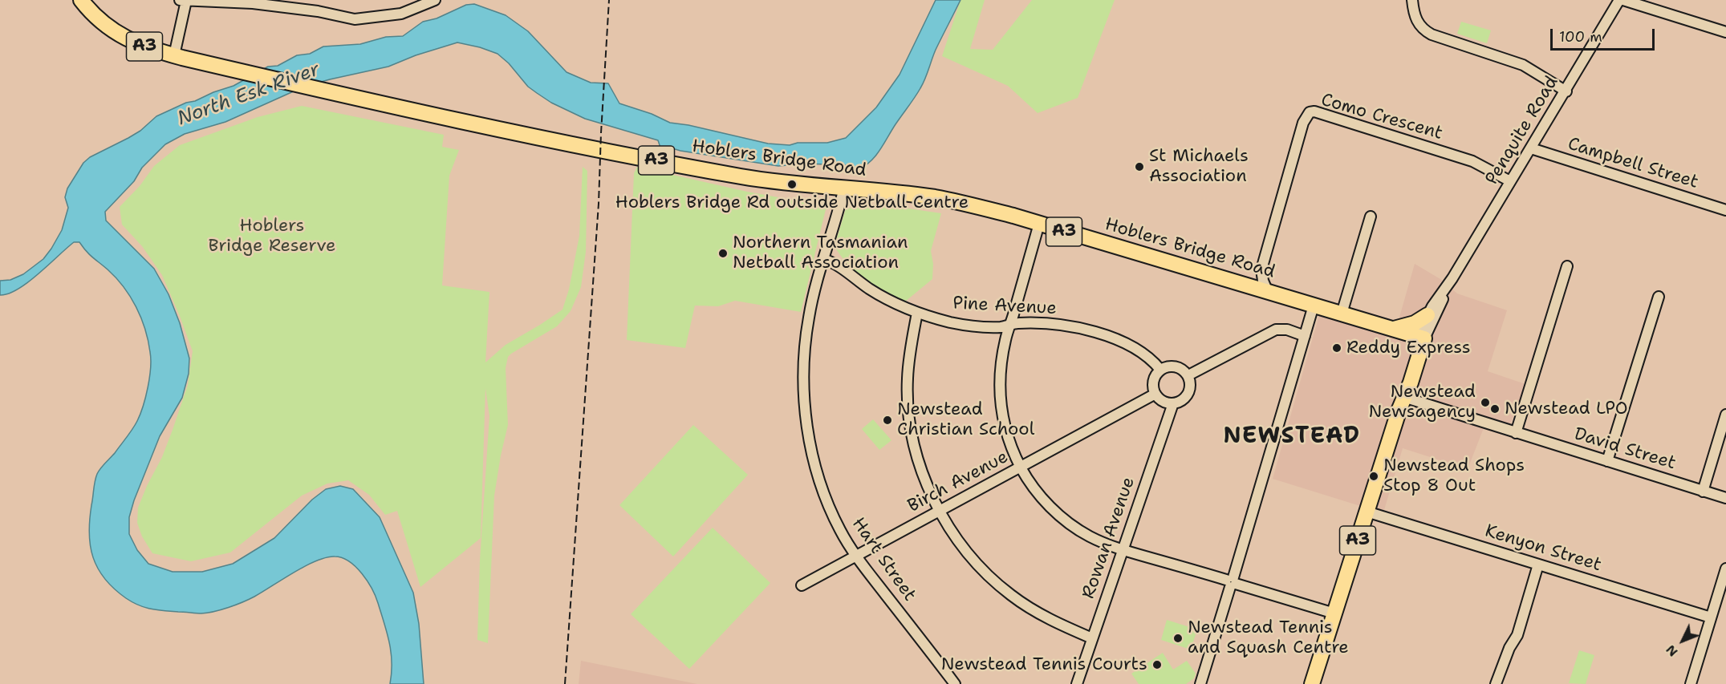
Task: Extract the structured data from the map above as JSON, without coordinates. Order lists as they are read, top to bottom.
{
  "streets": {
    "highway": ["A3", "Hoblers Bridge Road"],
    "street": [
      "Como Crescent",
      "Penquite Road",
      "Campbell Street",
      "Pine Avenue",
      "David Street",
      "Birch Avenue",
      "Rowan Avenue",
      "Kenyon Street",
      "Hart Street"
    ]
  },
  "crossings": [
    ["A3", "Penquite Road"],
    ["A3", "Hoblers Bridge Road"],
    ["A3", "David Street"],
    ["A3", "Kenyon Street"],
    ["Como Crescent", "Penquite Road"],
    ["Como Crescent", "Hoblers Bridge Road"],
    ["Penquite Road", "Hoblers Bridge Road"],
    ["Penquite Road", "Campbell Street"],
    ["Hoblers Bridge Road", "Hart Street"],
    ["Pine Avenue", "Birch Avenue"],
    ["Pine Avenue", "Rowan Avenue"],
    ["Pine Avenue", "Hart Street"],
    ["Birch Avenue", "Rowan Avenue"],
    ["Birch Avenue", "Hart Street"]
  ],
  "districts": ["NEWSTEAD"],
  "water": ["North Esk River"],
  "parks": ["Hoblers Bridge Reserve"],
  "places": [
    "St Michaels Association",
    "Hoblers Bridge Rd outside Netball Centre",
    "Northern Tasmanian Netball Association",
    "Reddy Express",
    "Newstead Newsagency",
    "Newstead LPO",
    "Newstead Christian School",
    "Newstead Shops Stop 8 Out",
    "Newstead Tennis and Squash Centre",
    "Newstead Tennis Courts"
  ],
  "scale_bar": "100 m",
  "north": "bottom left"
}
